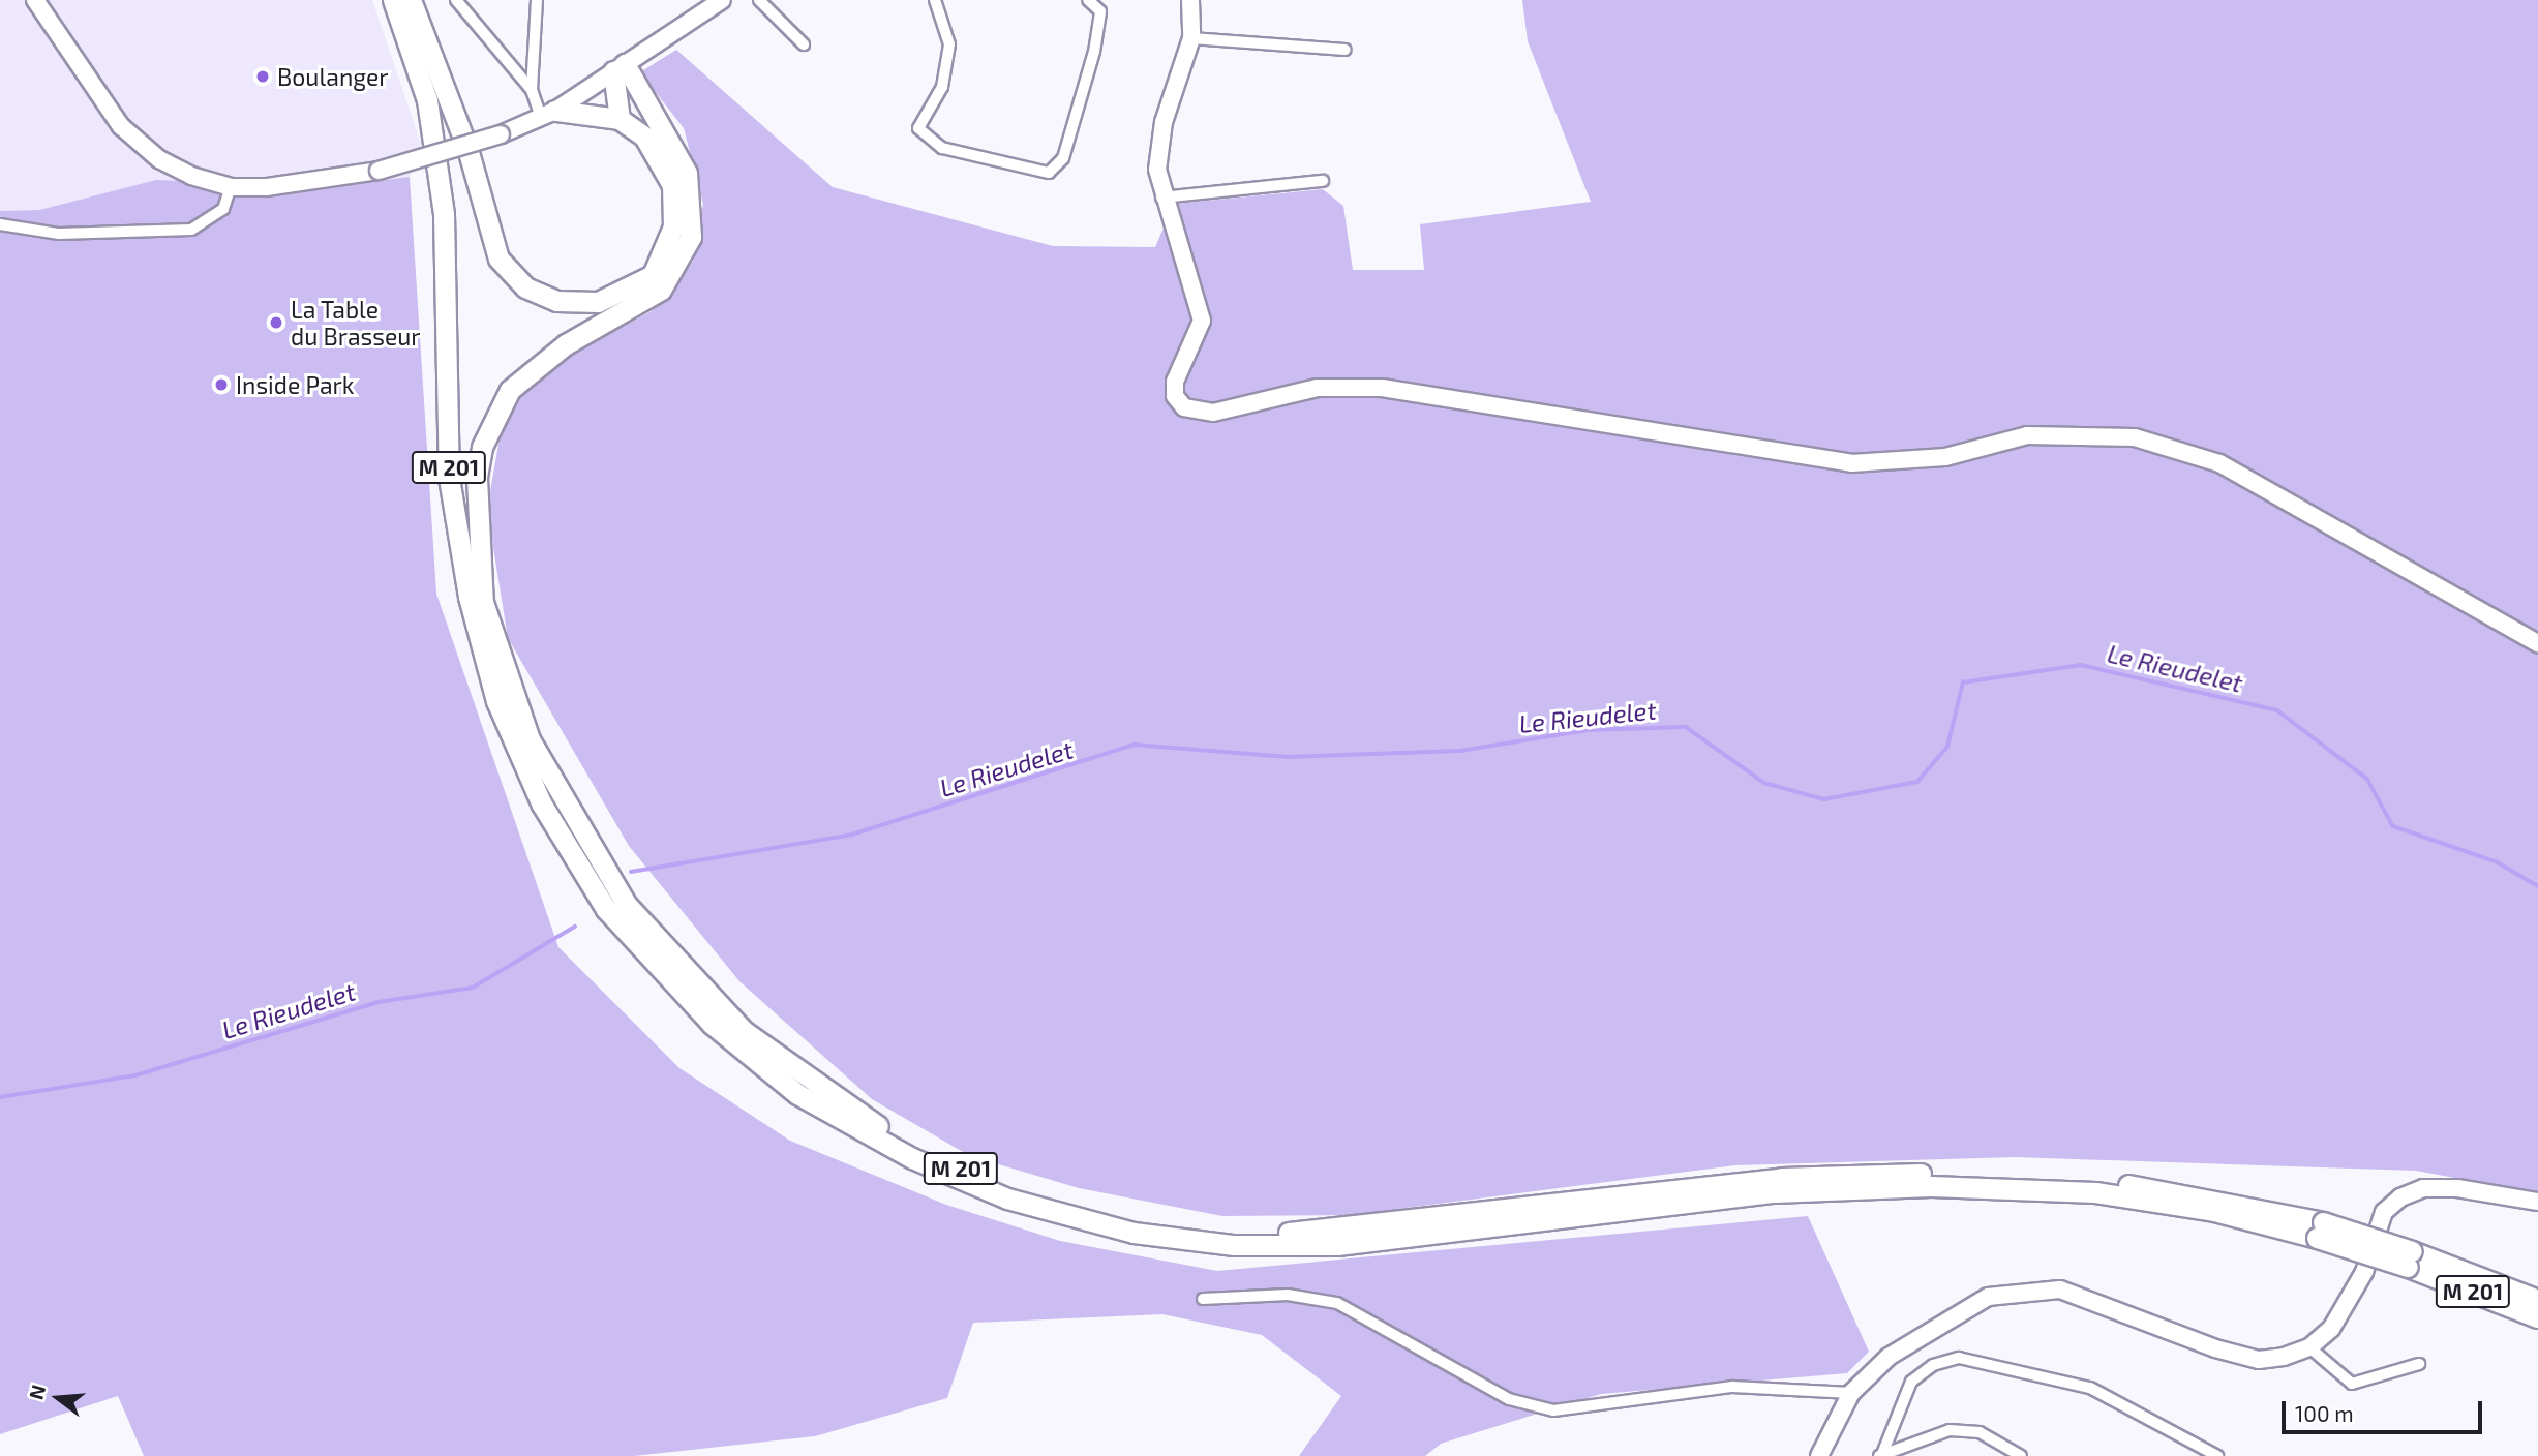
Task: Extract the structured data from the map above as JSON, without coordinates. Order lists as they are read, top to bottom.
{
  "streets": {
    "highway": ["M 201"]
  },
  "water": ["Le Rieudelet"],
  "places": ["Boulanger", "La Table du Brasseur", "Inside Park"],
  "scale_bar": "100 m",
  "north": "left"
}
